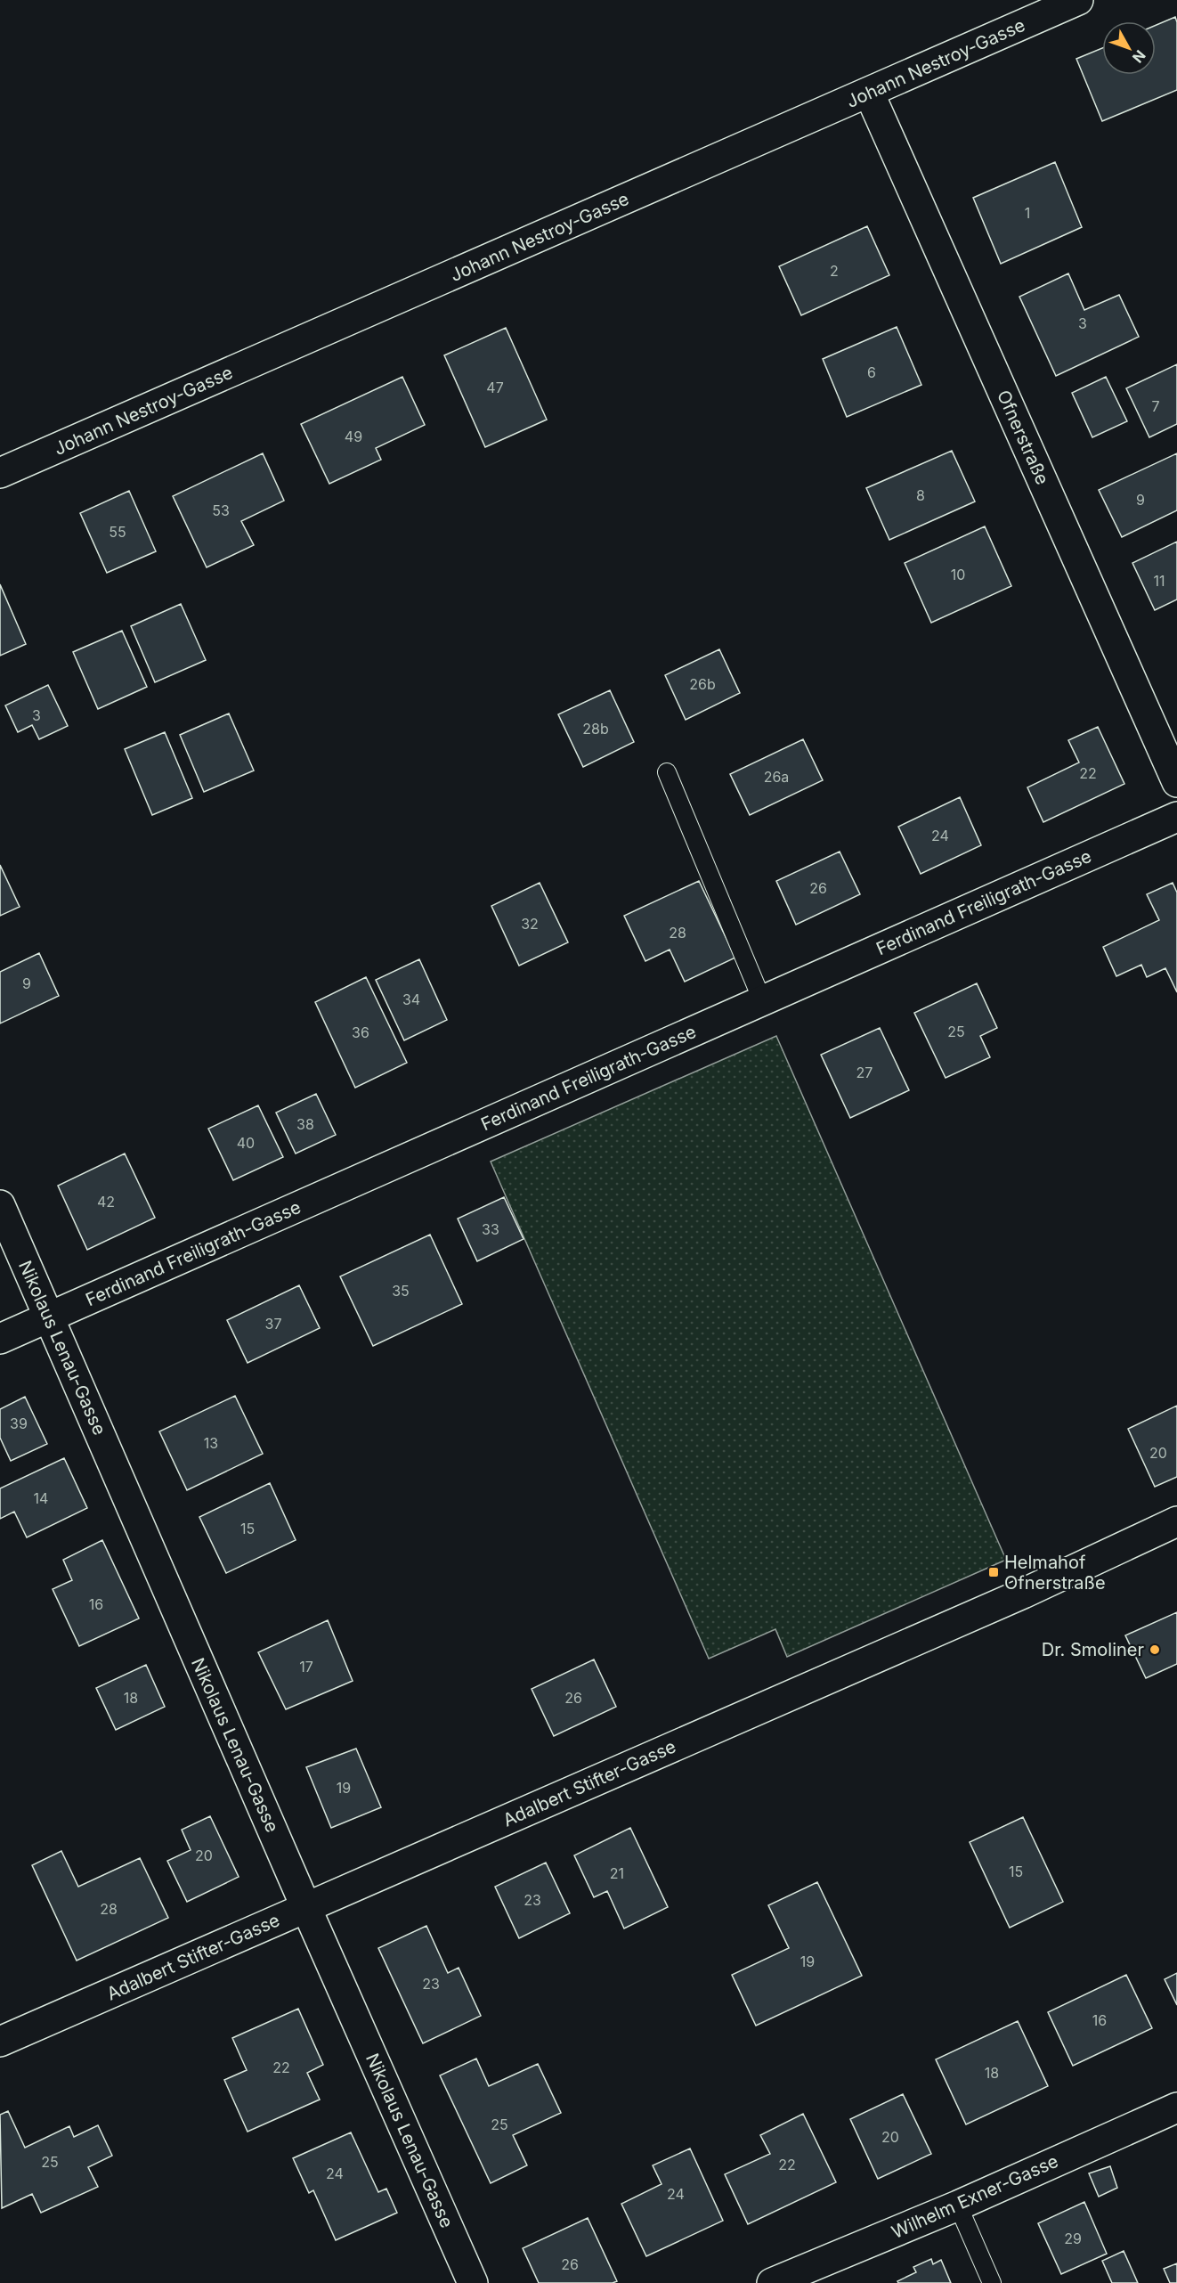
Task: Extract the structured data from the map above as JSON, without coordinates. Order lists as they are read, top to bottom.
{
  "streets": {
    "street": [
      "Johann Nestroy-Gasse",
      "Ofnerstraße",
      "Ferdinand Freiligrath-Gasse",
      "Nikolaus Lenau-Gasse",
      "Adalbert Stifter-Gasse",
      "Wilhelm Exner-Gasse"
    ]
  },
  "crossings": [
    ["Johann Nestroy-Gasse", "Ofnerstraße"],
    ["Ferdinand Freiligrath-Gasse", "Nikolaus Lenau-Gasse"],
    ["Nikolaus Lenau-Gasse", "Adalbert Stifter-Gasse"]
  ],
  "places": {
    "transit": ["Helmahof Ofnerstraße"],
    "other": ["Dr. Smoliner"]
  },
  "house_numbers": [
    "1",
    "2",
    "3",
    "6",
    "47",
    "7",
    "49",
    "8",
    "9",
    "53",
    "55",
    "10",
    "11",
    "26b",
    "3",
    "28b",
    "22",
    "26a",
    "24",
    "26",
    "32",
    "28",
    "9",
    "34",
    "25",
    "36",
    "27",
    "38",
    "40",
    "42",
    "33",
    "35",
    "37",
    "39",
    "13",
    "20",
    "14",
    "15",
    "16",
    "17",
    "18",
    "26",
    "19",
    "20",
    "15",
    "21",
    "23",
    "28",
    "19",
    "23",
    "16",
    "22",
    "18",
    "25",
    "20",
    "25",
    "22",
    "24",
    "24",
    "29",
    "26"
  ],
  "north": "bottom right"
}
